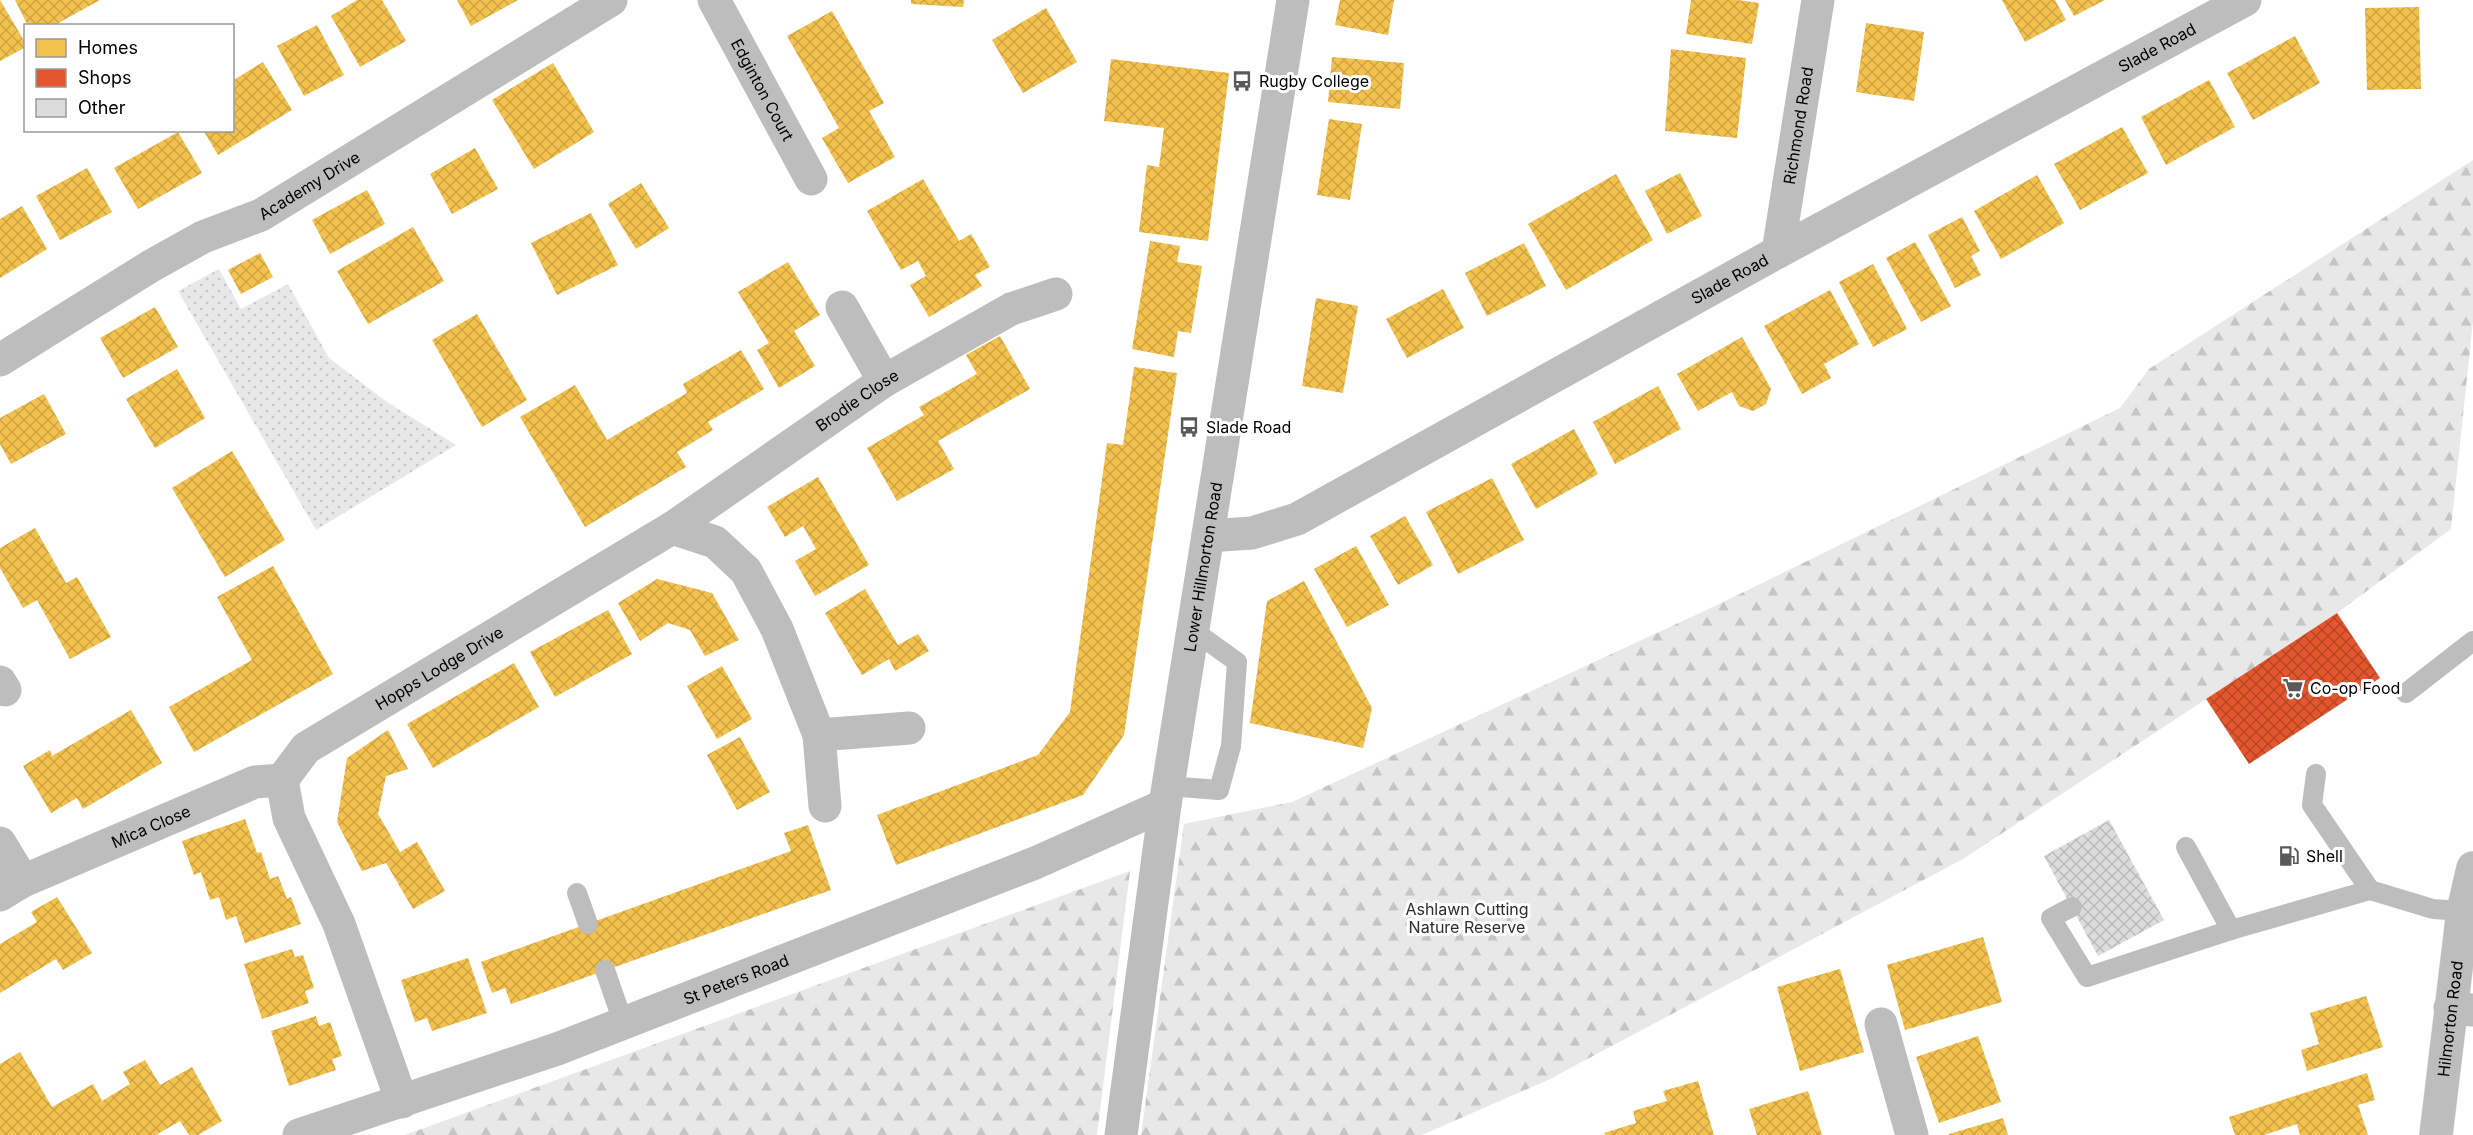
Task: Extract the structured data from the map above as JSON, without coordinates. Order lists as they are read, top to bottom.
{
  "streets": {
    "main road": [
      "Slade Road",
      "Edginton Court",
      "Richmond Road",
      "Academy Drive",
      "Brodie Close",
      "Lower Hillmorton Road",
      "Hopps Lodge Drive",
      "Mica Close",
      "St Peters Road",
      "Hilmorton Road"
    ]
  },
  "crossings": [
    ["Slade Road", "Richmond Road"],
    ["Slade Road", "Lower Hillmorton Road"],
    ["Brodie Close", "Hopps Lodge Drive"],
    ["Lower Hillmorton Road", "St Peters Road"],
    ["Hopps Lodge Drive", "Mica Close"]
  ],
  "parks": ["Ashlawn Cutting Nature Reserve"],
  "places": {
    "bus stop": ["Rugby College", "Slade Road"],
    "supermarket": ["Co-op Food"],
    "fuel station": ["Shell"]
  },
  "legend": ["Homes", "Shops", "Other"]
}
